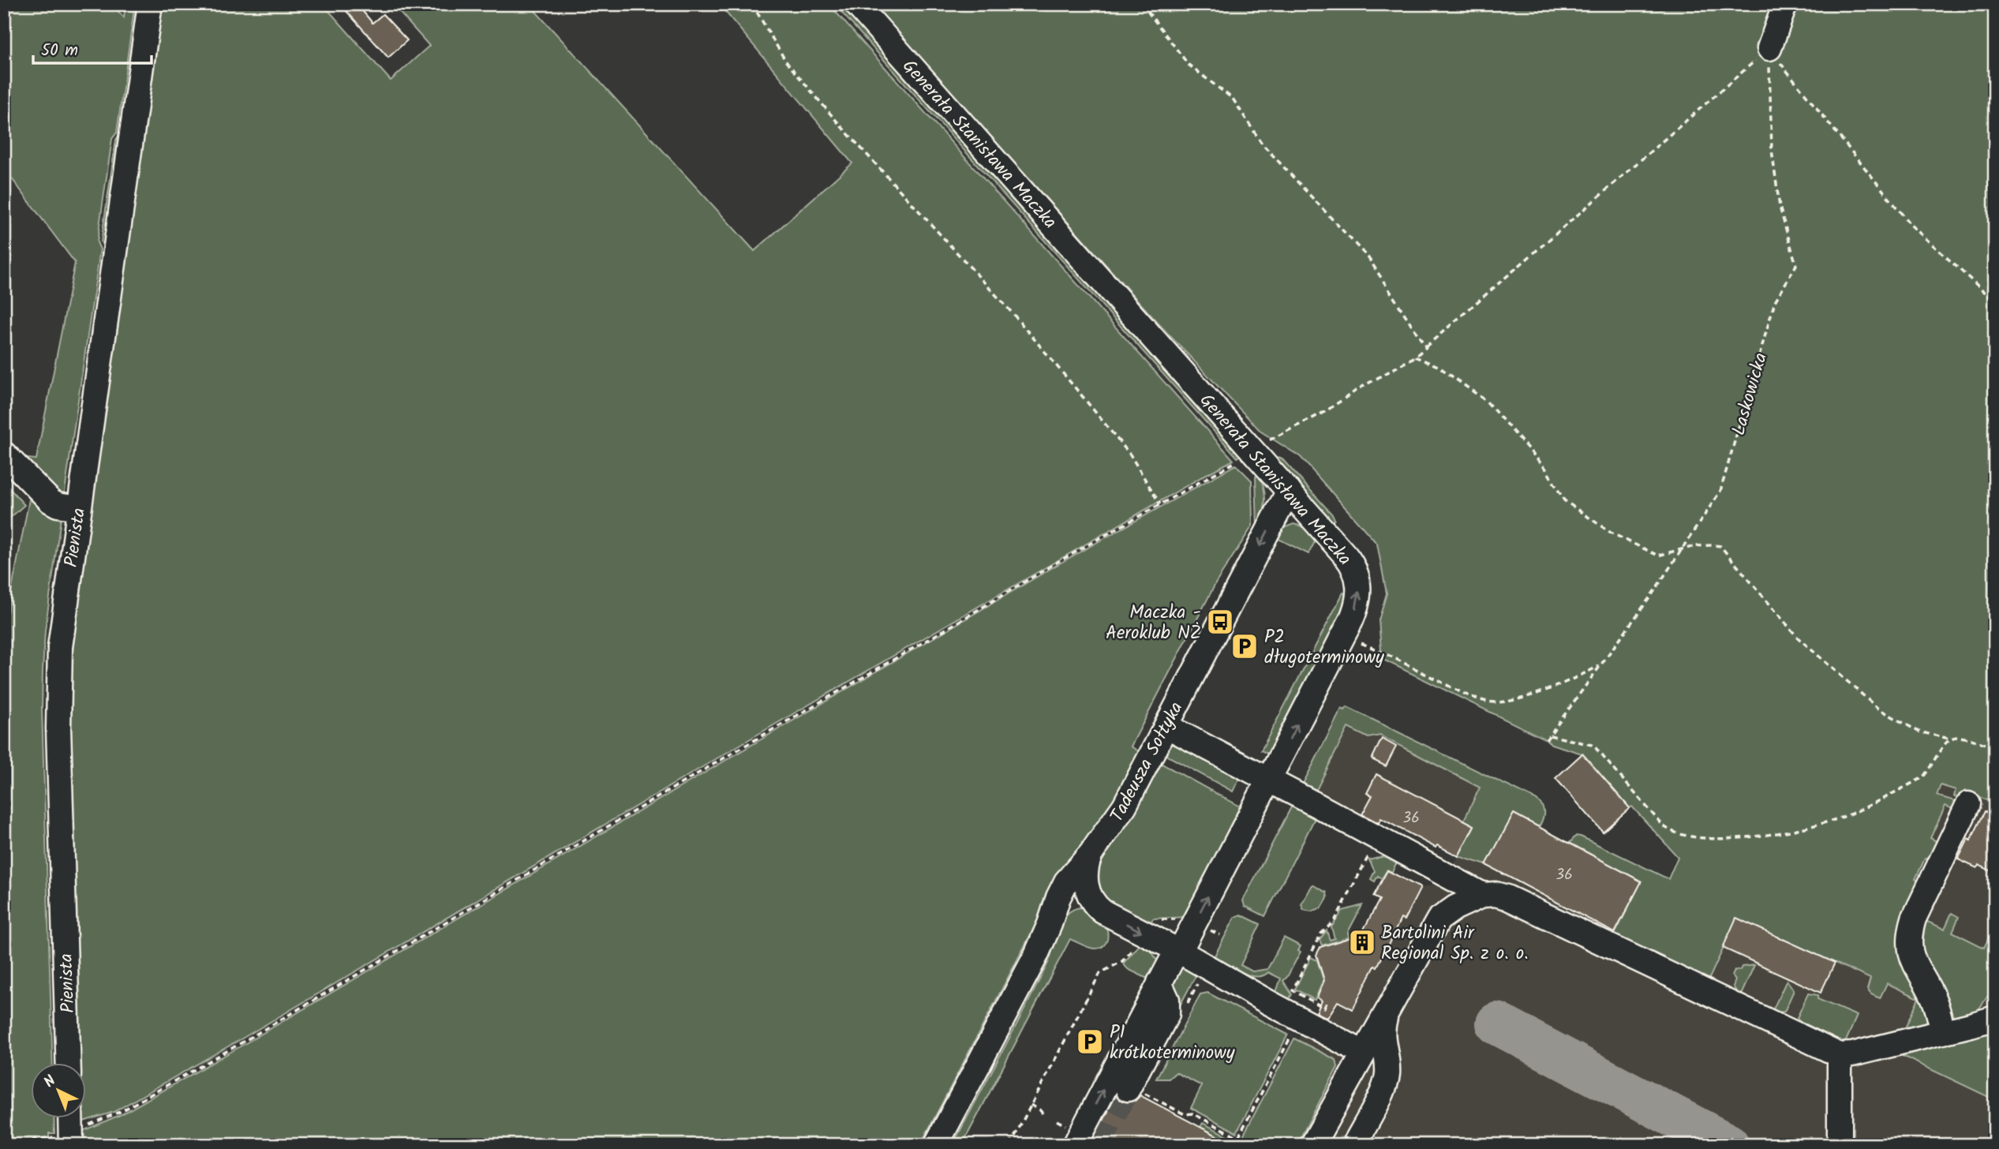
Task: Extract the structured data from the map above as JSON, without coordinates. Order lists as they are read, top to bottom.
{
  "streets": {
    "street": ["Generała Stanisława Maczka", "Pienista", "Tadeusza Sołtyka"],
    "path": ["Laskowicka"]
  },
  "crossings": [
    ["Generała Stanisława Maczka", "Tadeusza Sołtyka"]
  ],
  "one_way": ["Generała Stanisława Maczka", "Tadeusza Sołtyka"],
  "places": {
    "bus stop": ["Maczka - Aeroklub NŻ"],
    "parking": ["P2 długoterminowy", "P1 krótkoterminowy"],
    "building": ["Bartolini Air Regional Sp. z o. o."]
  },
  "house_numbers": ["36", "36"],
  "scale_bar": "50 m",
  "north": "top left"
}
